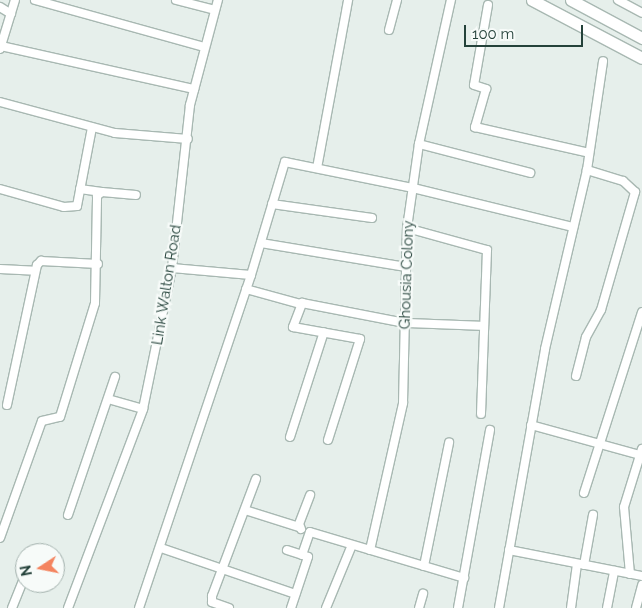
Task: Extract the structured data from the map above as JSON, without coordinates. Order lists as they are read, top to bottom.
{
  "streets": {
    "street": ["Ghousia Colony", "Link Walton Road"]
  },
  "scale_bar": "100 m",
  "north": "left"
}
